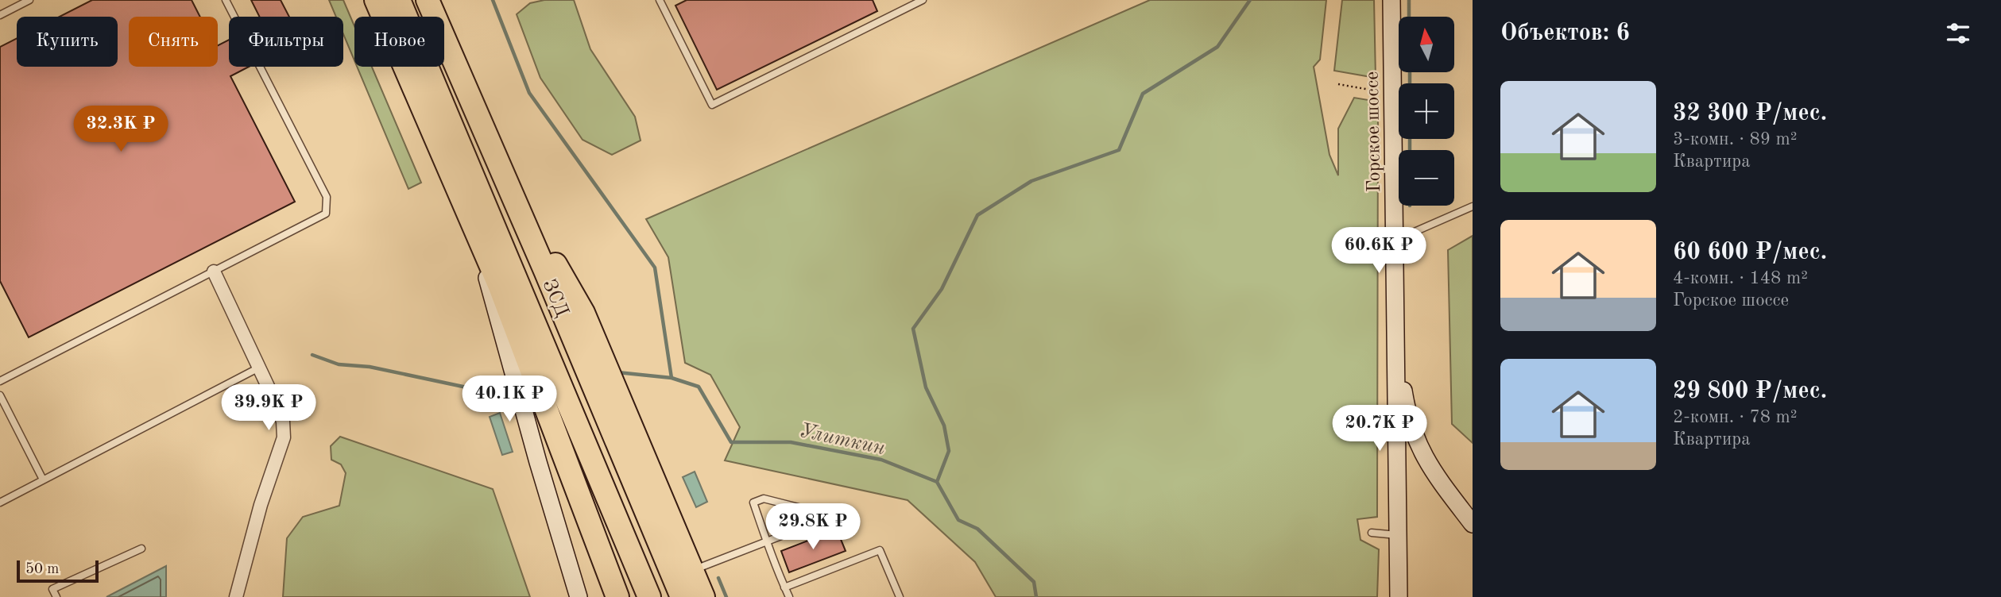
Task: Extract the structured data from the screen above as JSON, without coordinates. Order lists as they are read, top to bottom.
{
  "streets": {
    "highway": ["ЗСД"],
    "main road": ["Горское шоссе"]
  },
  "water": ["Улиткин"],
  "scale_bar": "50 m",
  "north": "top",
  "page": {
    "heading": "Объектов: 6",
    "map_buttons": ["+", "−"],
    "chip": [
      "Купить",
      "Снять",
      "Фильтры",
      "Новое"
    ],
    "list": [
      {
        "name": "32 300 ₽/мес.",
        "note": "3-комн. · 89 m² · Квартира"
      },
      {
        "name": "60 600 ₽/мес.",
        "note": "4-комн. · 148 m² · Горское шоссе"
      },
      {
        "name": "29 800 ₽/мес.",
        "note": "2-комн. · 78 m² · Квартира"
      }
    ],
    "price": [
      "32.3K ₽",
      "60.6K ₽",
      "40.1K ₽",
      "39.9K ₽",
      "20.7K ₽",
      "29.8K ₽"
    ],
    "scale": "50 m"
  }
}
